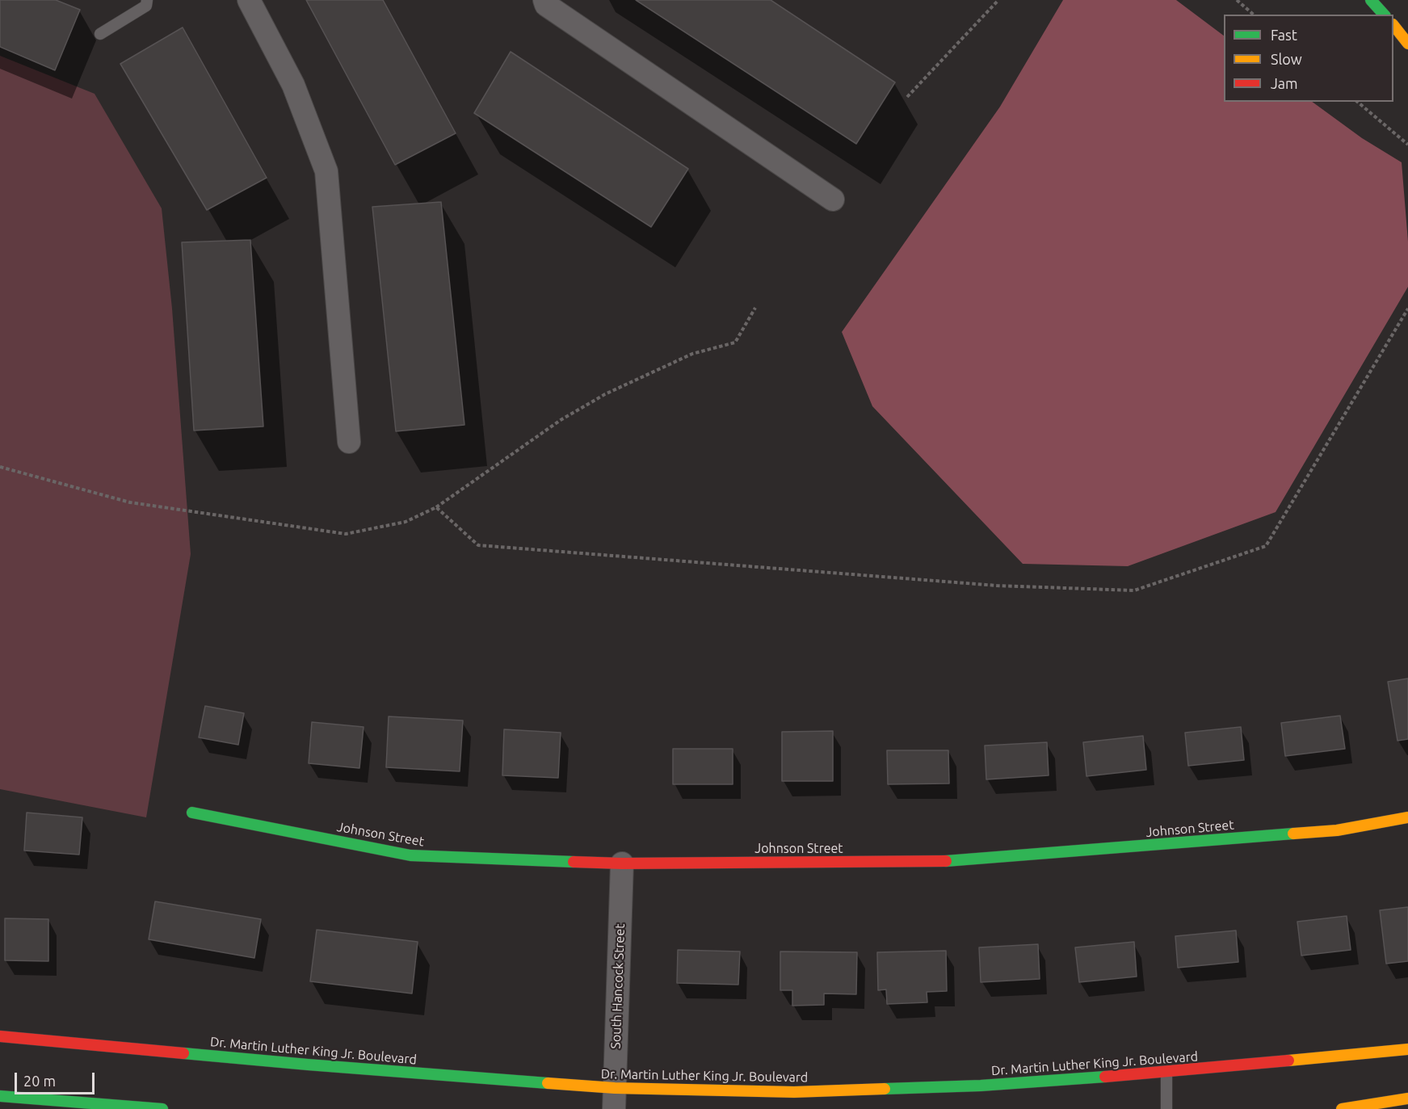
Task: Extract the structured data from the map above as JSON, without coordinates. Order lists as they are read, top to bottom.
{
  "streets": {
    "main road": ["Johnson Street", "Dr. Martin Luther King Jr. Boulevard"],
    "street": ["South Hancock Street"]
  },
  "crossings": [
    ["Johnson Street", "South Hancock Street"],
    ["South Hancock Street", "Dr. Martin Luther King Jr. Boulevard"]
  ],
  "legend": ["Fast", "Slow", "Jam"],
  "scale_bar": "20 m"
}
